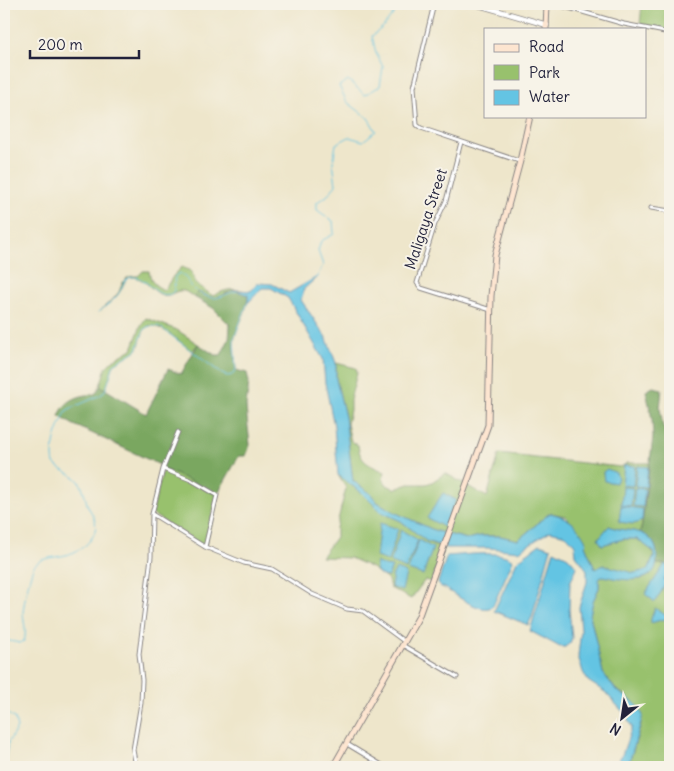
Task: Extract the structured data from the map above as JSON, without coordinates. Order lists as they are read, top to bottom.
{
  "streets": {
    "street": ["Maligaya Street"]
  },
  "legend": ["Road", "Park", "Water"],
  "scale_bar": "200 m",
  "north": "bottom left"
}
